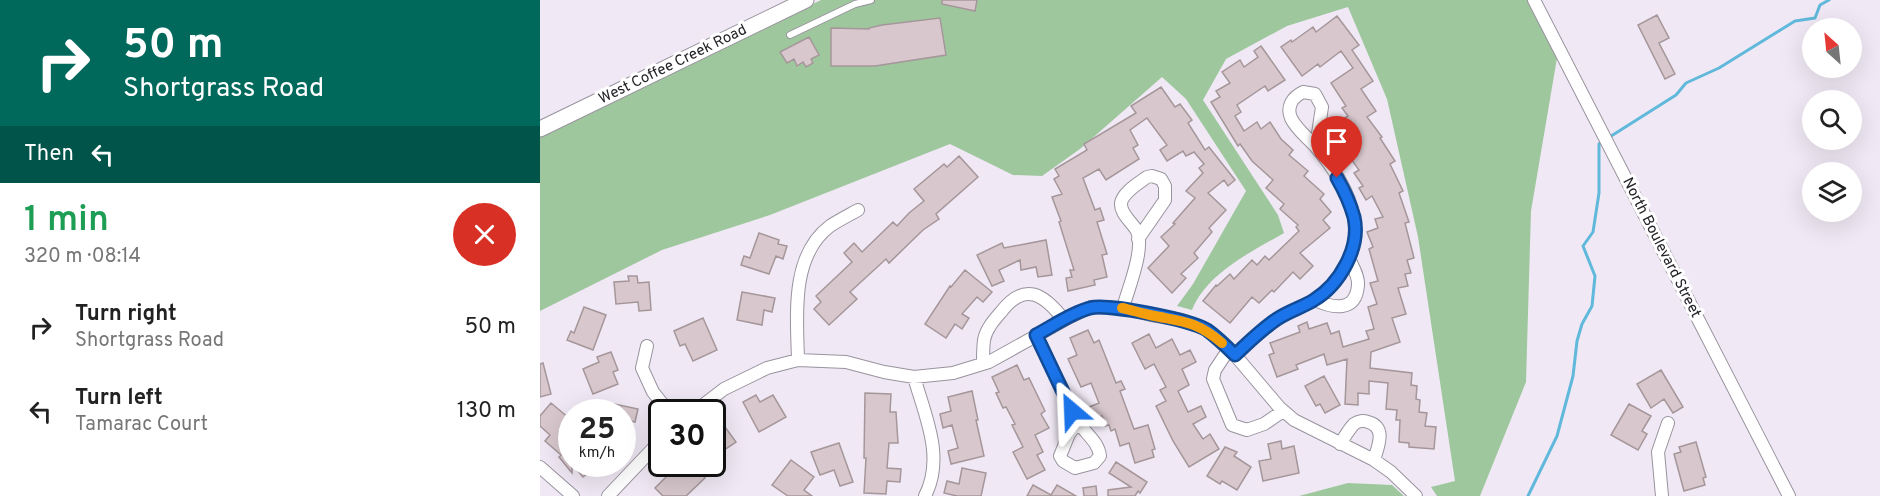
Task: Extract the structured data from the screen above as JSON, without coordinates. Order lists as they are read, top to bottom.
{
  "streets": {
    "street": ["West Coffee Creek Road", "North Boulevard Street"]
  },
  "north": "top left",
  "page": {
    "turn": ["50 m", "Shortgrass Road"],
    "then": "Then",
    "heading": ["1 min", "320 m · 08:14"],
    "list": [
      {
        "name": "Turn right",
        "note": "Shortgrass Road",
        "value": "50 m"
      },
      {
        "name": "Turn left",
        "note": "Tamarac Court",
        "value": "130 m"
      }
    ],
    "speed": "25 km/h",
    "limit": "30"
  }
}
